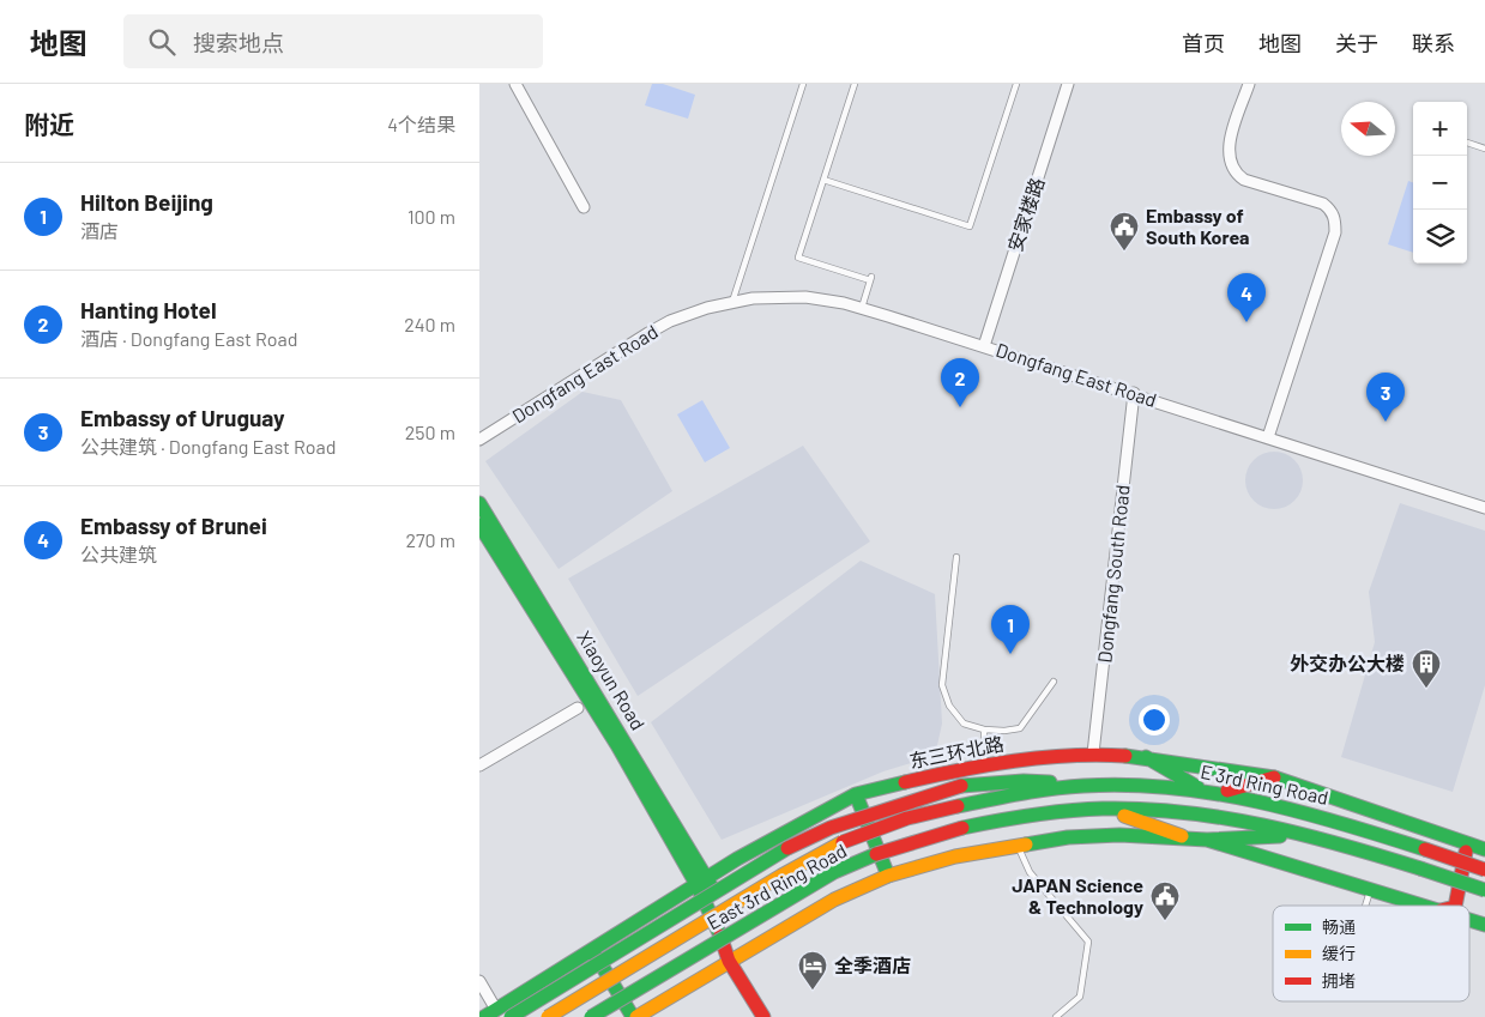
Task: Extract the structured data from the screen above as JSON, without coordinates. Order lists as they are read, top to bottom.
{
  "streets": {
    "main road": [
      "Xiaoyun Road",
      "东三环北路",
      "E 3rd Ring Road",
      "East 3rd Ring Road"
    ],
    "street": ["安家楼路", "Dongfang East Road", "Dongfang South Road"]
  },
  "crossings": [
    ["安家楼路", "Dongfang East Road"],
    ["Dongfang East Road", "Dongfang South Road"],
    ["Dongfang South Road", "东三环北路"],
    ["Xiaoyun Road", "东三环北路"],
    ["E 3rd Ring Road", "East 3rd Ring Road"]
  ],
  "places": {
    "public building": ["Embassy of South Korea", "JAPAN Science & Technology"],
    "building": ["外交办公大楼"],
    "hotel": ["全季酒店"]
  },
  "legend": ["畅通", "缓行", "拥堵"],
  "north": "left",
  "page": {
    "header": "地图",
    "search": "搜索地点",
    "nav": [
      "首页",
      "地图",
      "关于",
      "联系"
    ],
    "heading": ["附近", "4个结果"],
    "map_buttons": ["+", "−"],
    "list": [
      {
        "mark": "1",
        "name": "Hilton Beijing",
        "note": "酒店",
        "value": "100 m"
      },
      {
        "mark": "2",
        "name": "Hanting Hotel",
        "note": "酒店 · Dongfang East Road",
        "value": "240 m"
      },
      {
        "mark": "3",
        "name": "Embassy of Uruguay",
        "note": "公共建筑 · Dongfang East Road",
        "value": "250 m"
      },
      {
        "mark": "4",
        "name": "Embassy of Brunei",
        "note": "公共建筑",
        "value": "270 m"
      }
    ],
    "pins": [
      "4",
      "2",
      "3",
      "1"
    ]
  }
}
